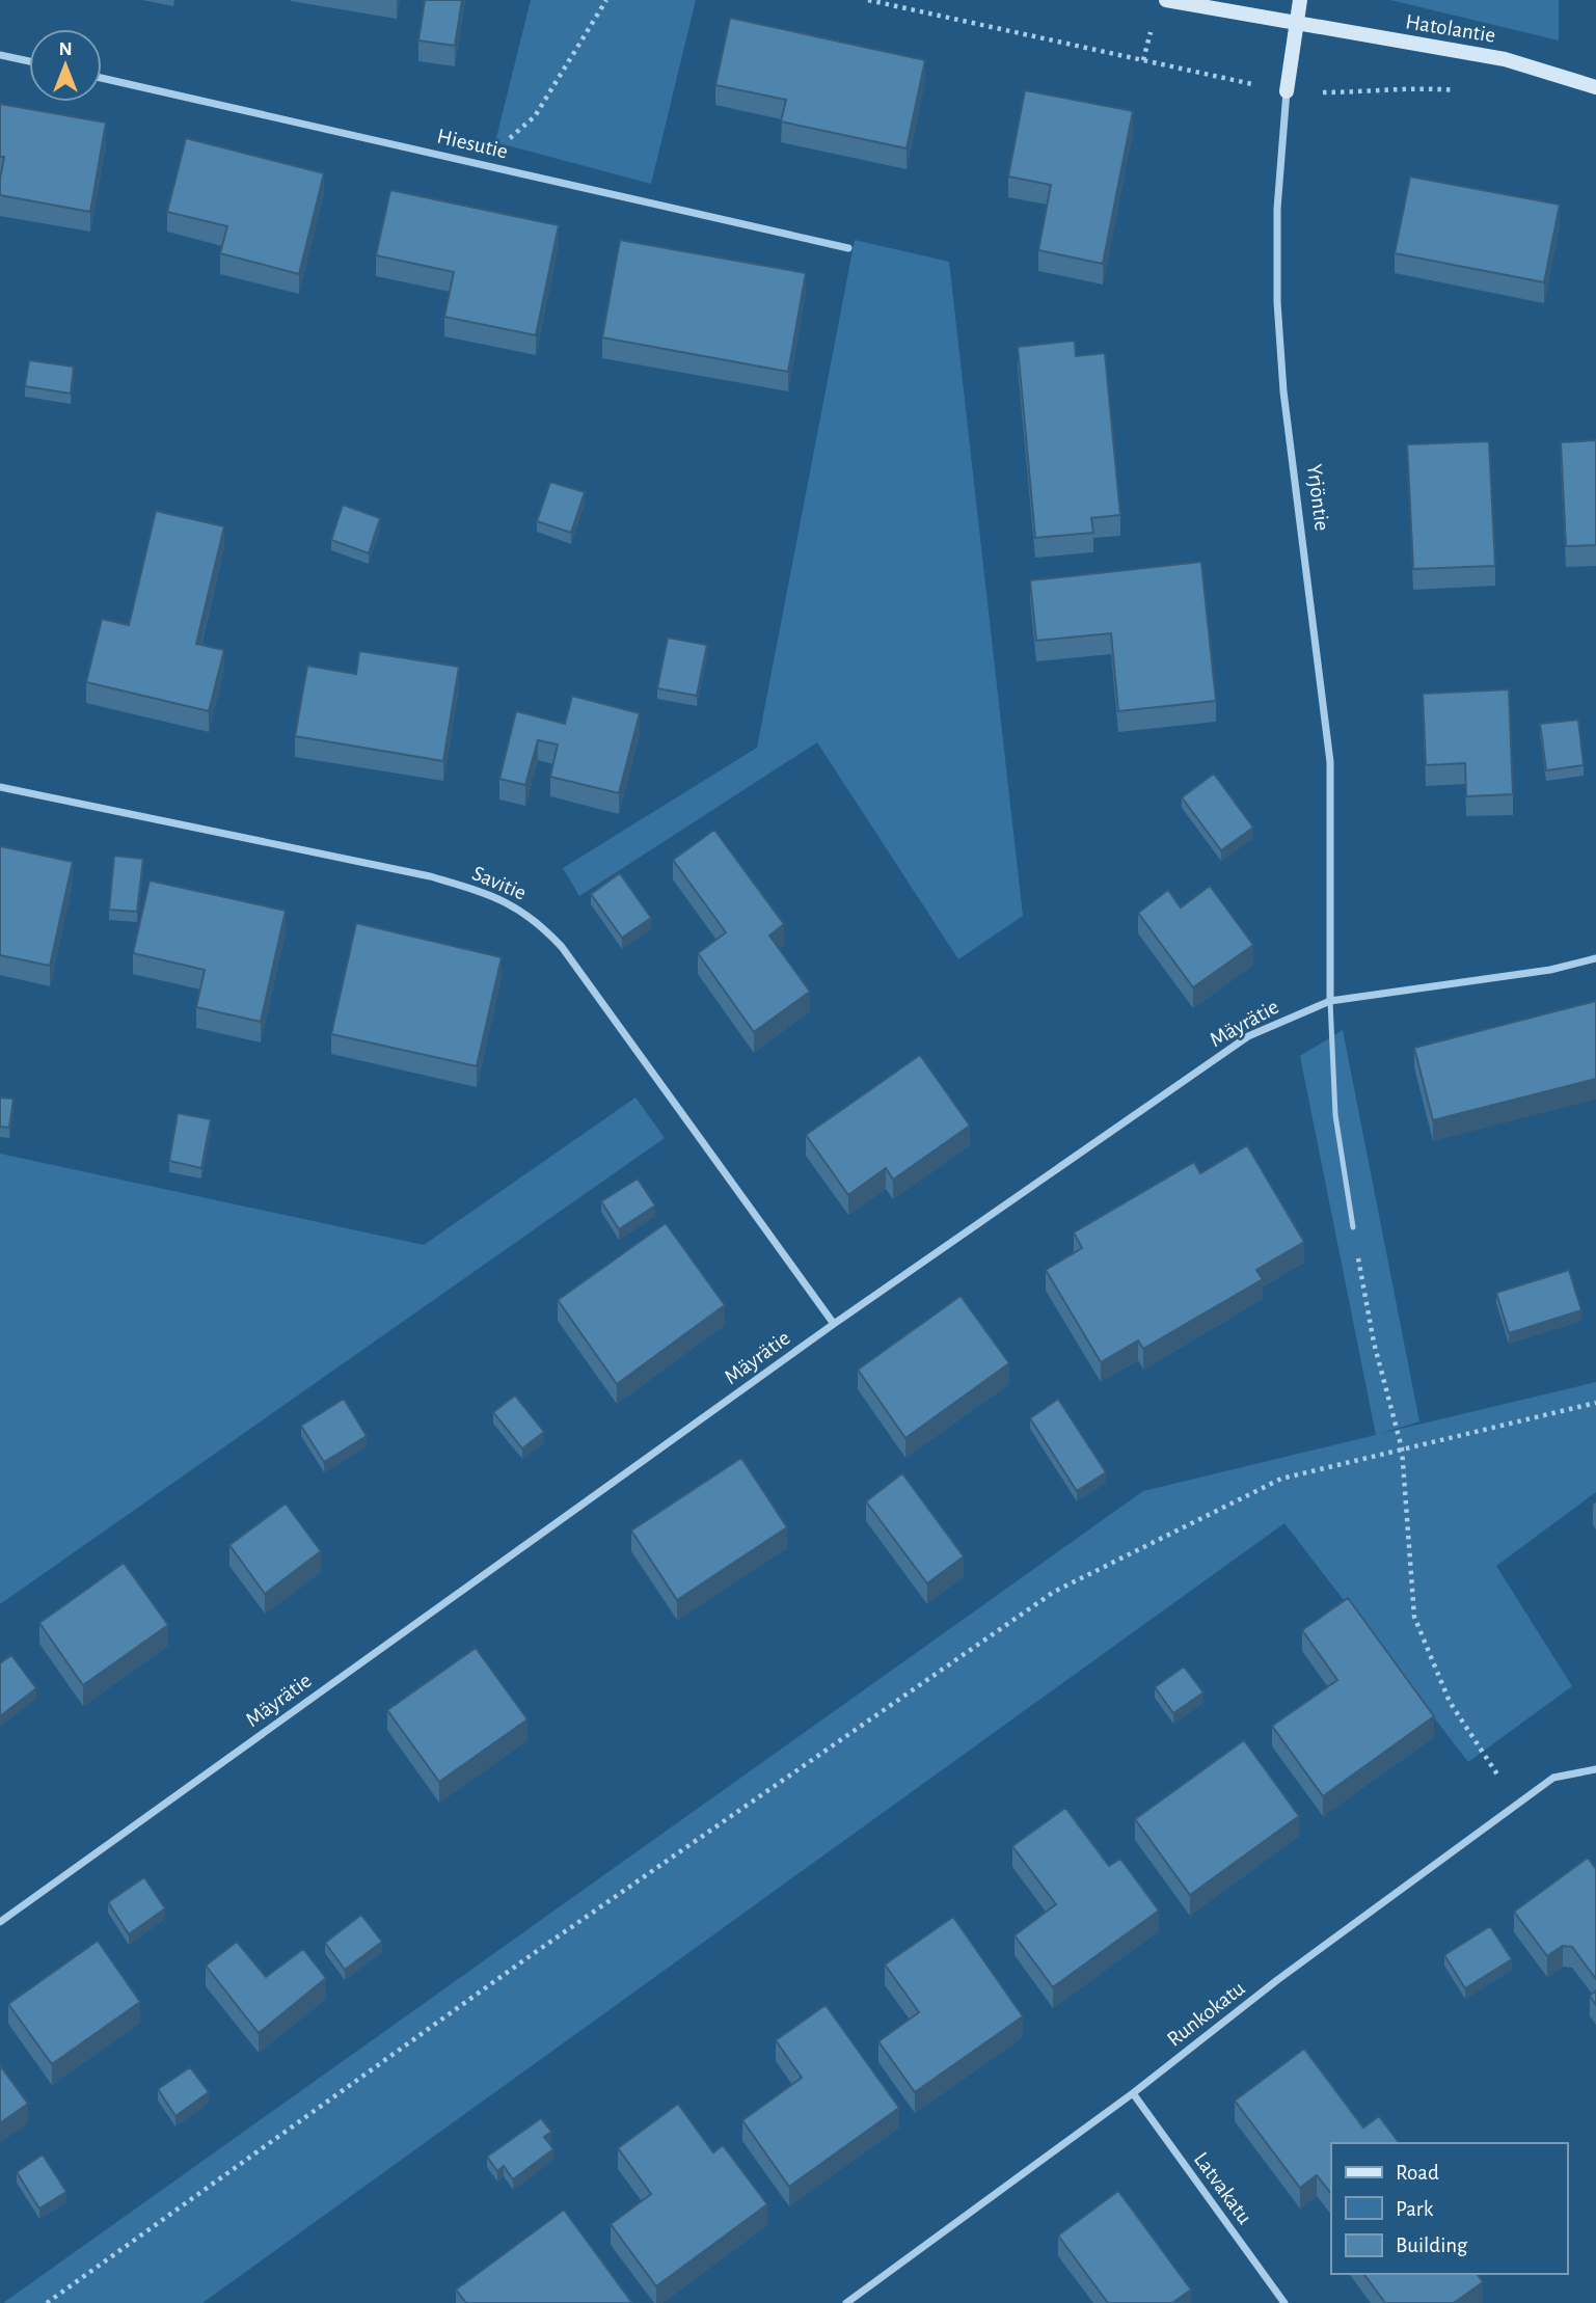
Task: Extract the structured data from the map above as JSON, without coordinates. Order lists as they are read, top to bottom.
{
  "streets": {
    "street": [
      "Hatolantie",
      "Hiesutie",
      "Yrjöntie",
      "Savitie",
      "Mäyrätie",
      "Runkokatu",
      "Latvakatu"
    ]
  },
  "crossings": [
    ["Hatolantie", "Yrjöntie"],
    ["Yrjöntie", "Mäyrätie"],
    ["Savitie", "Mäyrätie"],
    ["Runkokatu", "Latvakatu"]
  ],
  "legend": ["Road", "Park", "Building"],
  "north": "top"
}
